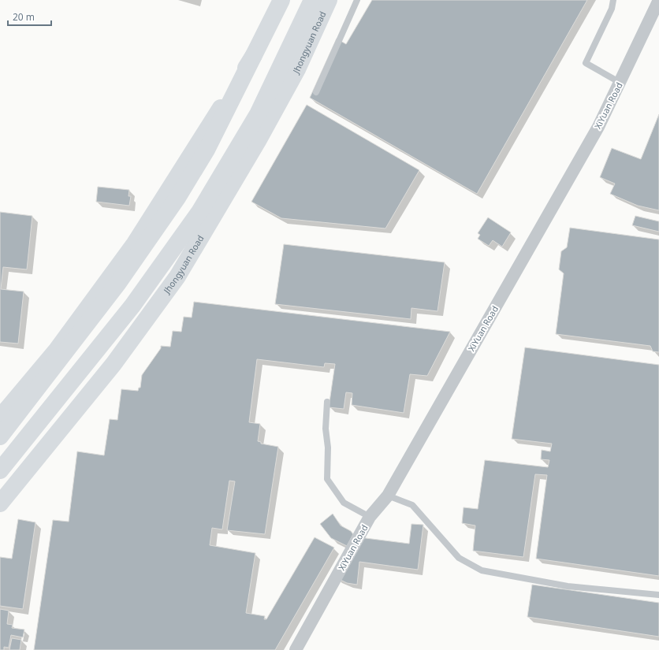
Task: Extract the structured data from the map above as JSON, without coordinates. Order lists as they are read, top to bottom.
{
  "streets": {
    "main road": ["Jhongyuan Road"],
    "street": ["XiYuan Road"]
  },
  "scale_bar": "20 m"
}
